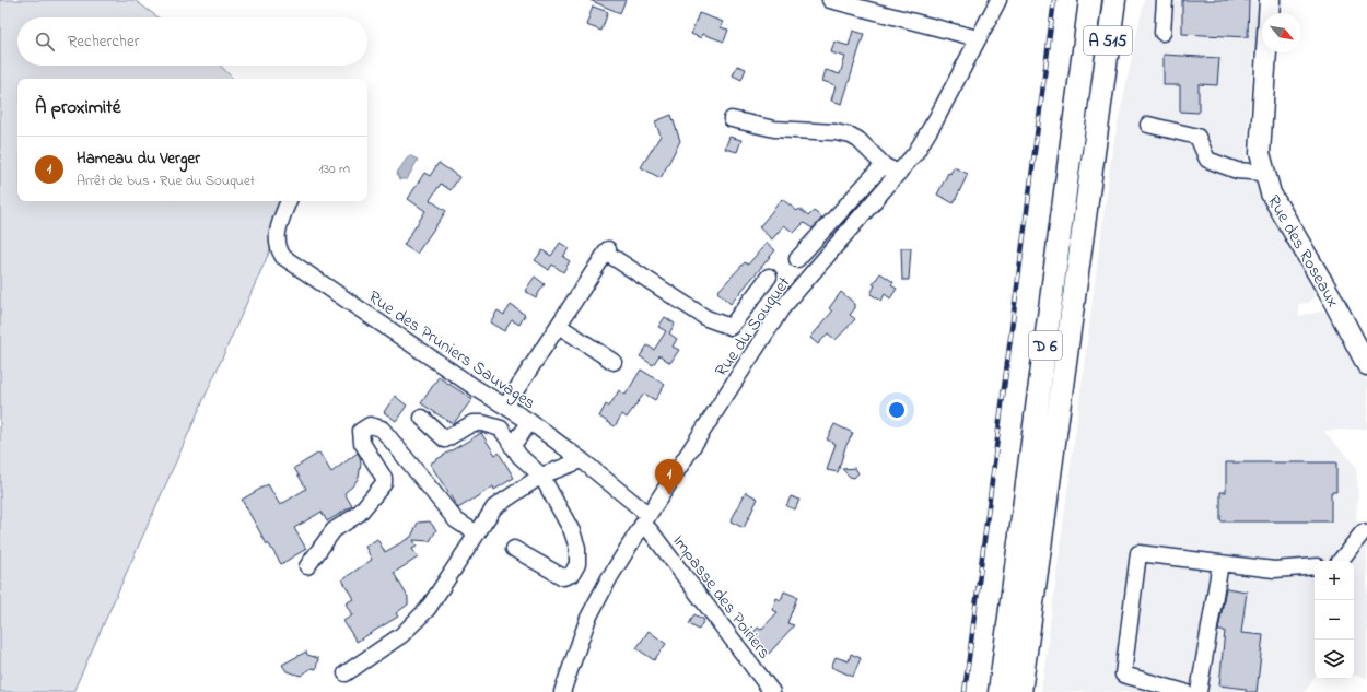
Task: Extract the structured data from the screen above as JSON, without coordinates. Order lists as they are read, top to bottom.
{
  "streets": {
    "highway": ["D 6"],
    "main road": ["Rue des Roseaux"],
    "street": ["Rue du Souquet", "Rue des Pruniers Sauvages", "Impasse des Poiriers"]
  },
  "crossings": [
    ["Rue du Souquet", "Rue des Pruniers Sauvages"],
    ["Rue du Souquet", "Impasse des Poiriers"],
    ["Rue des Pruniers Sauvages", "Impasse des Poiriers"]
  ],
  "north": "bottom right",
  "page": {
    "search": "Rechercher",
    "heading": "À proximité",
    "list": [
      {
        "mark": "1",
        "name": "Hameau du Verger",
        "note": "Arrêt de bus · Rue du Souquet",
        "value": "130 m"
      }
    ],
    "pins": "1",
    "map_buttons": ["+", "−"]
  }
}
